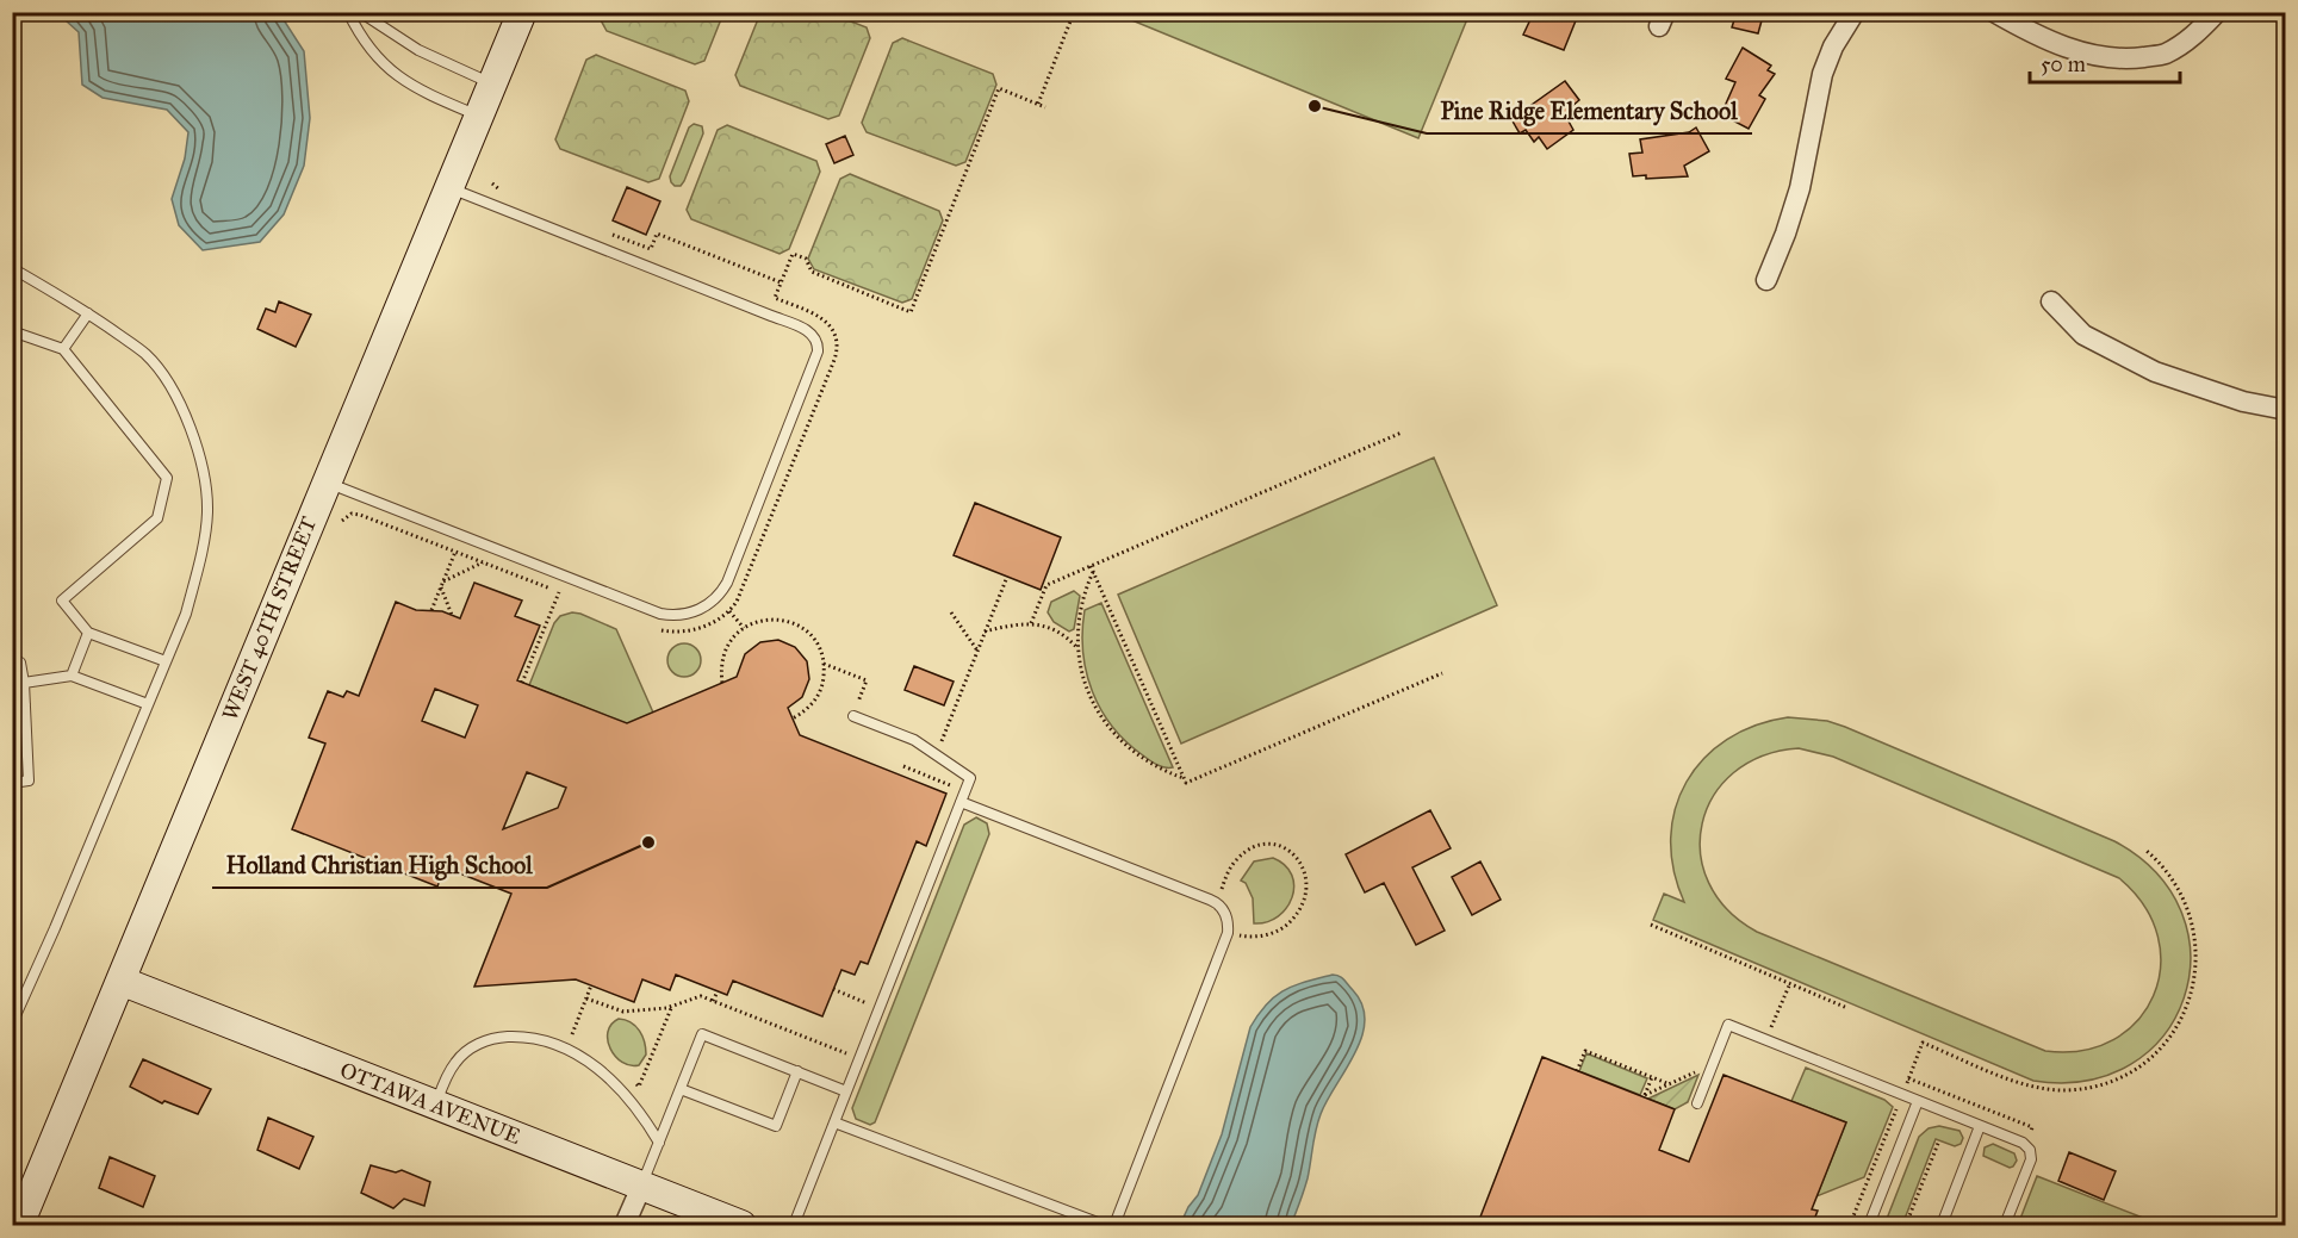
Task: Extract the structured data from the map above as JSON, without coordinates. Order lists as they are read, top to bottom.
{
  "streets": {
    "street": ["WEST 40TH STREET", "OTTAWA AVENUE"]
  },
  "crossings": [
    ["WEST 40TH STREET", "OTTAWA AVENUE"]
  ],
  "places": ["Pine Ridge Elementary School", "Holland Christian High School"],
  "scale_bar": "50 m"
}
